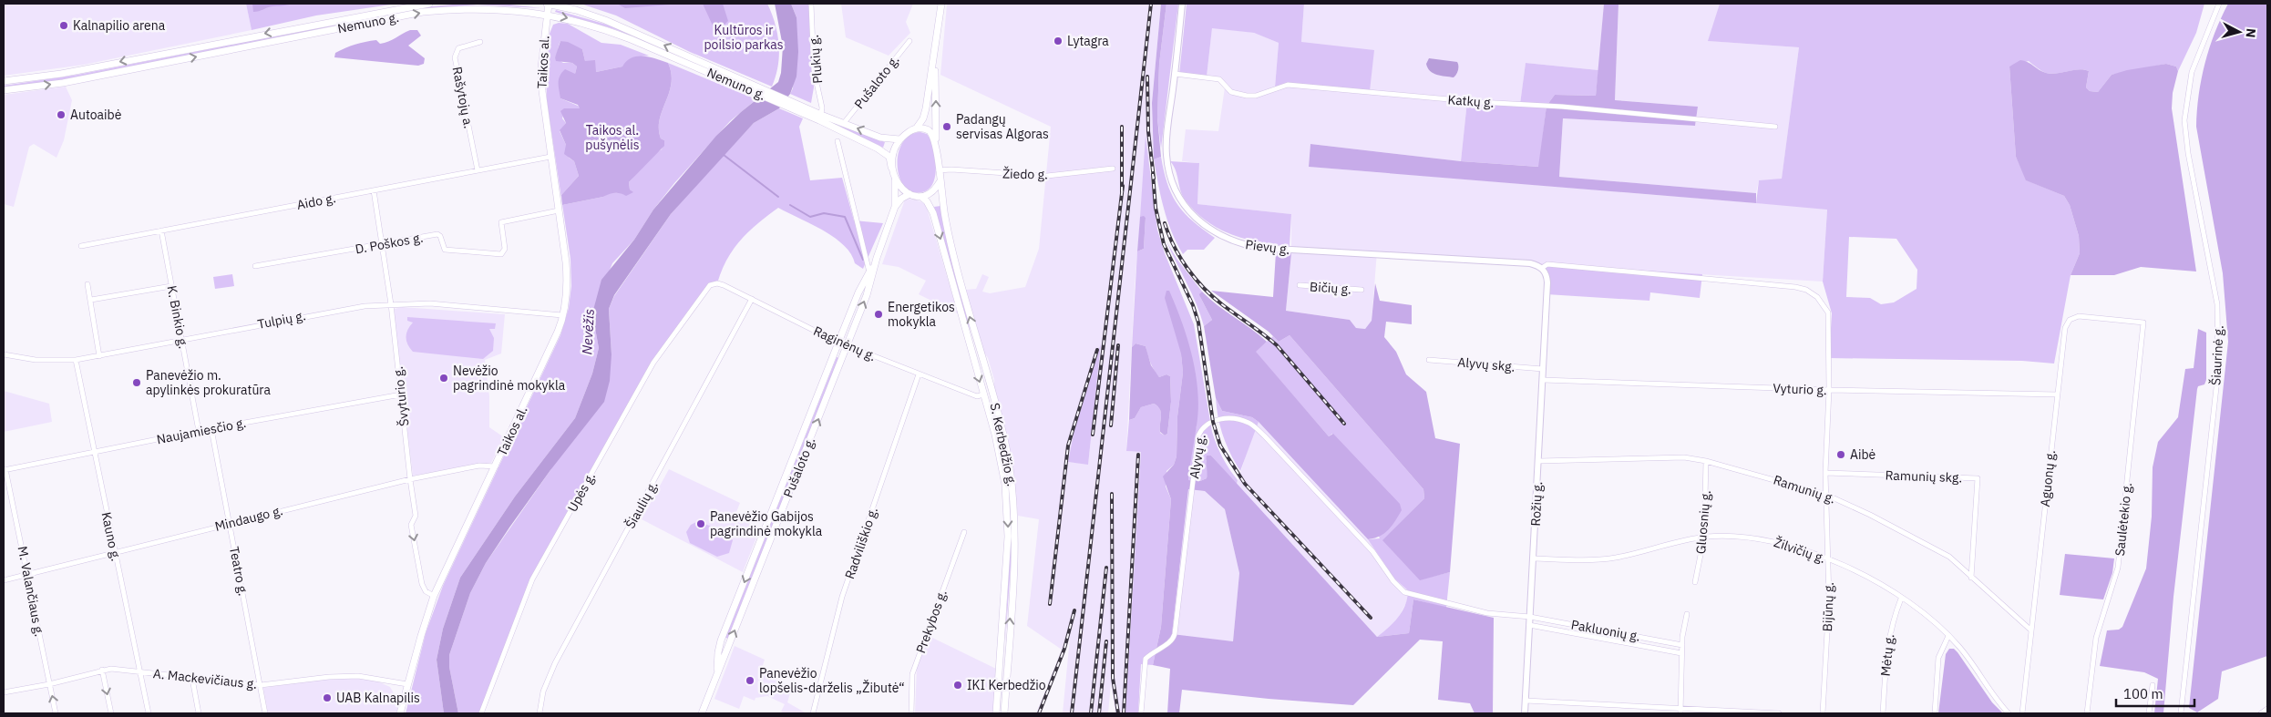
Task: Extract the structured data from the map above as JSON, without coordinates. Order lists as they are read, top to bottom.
{
  "streets": {
    "main road": [
      "Nemuno g.",
      "Taikos al.",
      "Pušaloto g.",
      "S. Kerbedžio g."
    ],
    "street": [
      "Plukių g.",
      "Rašytojų a.",
      "Katkų g.",
      "Žiedo g.",
      "Aido g.",
      "D. Poškos g.",
      "Pievų g.",
      "Bičių g.",
      "K. Binkio g.",
      "Tulpių g.",
      "Raginėnų g.",
      "Šiaurinė g.",
      "Alyvų skg.",
      "Vyturio g.",
      "Švyturio g.",
      "Naujamiesčio g.",
      "Alyvų g.",
      "Ramunių skg.",
      "Aguonų g.",
      "Ramunių g.",
      "Upės g.",
      "Rožių g.",
      "Šiaulių g.",
      "Mindaugo g.",
      "Saulėtekio g.",
      "Gluosnių g.",
      "Kauno g.",
      "Radviliškio g.",
      "Žilvičių g.",
      "Teatro g.",
      "M. Valančiaus g.",
      "Bijūnų g.",
      "Prekybos g.",
      "Pakluonių g.",
      "Mėtų g.",
      "A. Mackevičiaus g."
    ]
  },
  "crossings": [
    ["Nemuno g.", "Plukių g."],
    ["Nemuno g.", "Taikos al."],
    ["Nemuno g.", "Pušaloto g."],
    ["Nemuno g.", "Žiedo g."],
    ["Nemuno g.", "S. Kerbedžio g."],
    ["Taikos al.", "Aido g."],
    ["Taikos al.", "D. Poškos g."],
    ["Taikos al.", "Tulpių g."],
    ["Taikos al.", "Švyturio g."],
    ["Taikos al.", "Mindaugo g."],
    ["Taikos al.", "A. Mackevičiaus g."],
    ["Pušaloto g.", "Žiedo g."],
    ["Pušaloto g.", "Raginėnų g."],
    ["Pušaloto g.", "S. Kerbedžio g."],
    ["Rašytojų a.", "Aido g."],
    ["Katkų g.", "Pievų g."],
    ["Žiedo g.", "S. Kerbedžio g."],
    ["Aido g.", "K. Binkio g."],
    ["Aido g.", "Švyturio g."],
    ["D. Poškos g.", "Švyturio g."],
    ["Pievų g.", "Rožių g."],
    ["Pievų g.", "Bijūnų g."],
    ["K. Binkio g.", "Tulpių g."],
    ["K. Binkio g.", "Naujamiesčio g."],
    ["Tulpių g.", "Švyturio g."],
    ["Tulpių g.", "Kauno g."],
    ["Raginėnų g.", "S. Kerbedžio g."],
    ["Raginėnų g.", "Upės g."],
    ["Raginėnų g.", "Šiaulių g."],
    ["Raginėnų g.", "Radviliškio g."],
    ["Alyvų skg.", "Rožių g."],
    ["Vyturio g.", "Aguonų g."],
    ["Vyturio g.", "Rožių g."],
    ["Vyturio g.", "Bijūnų g."],
    ["Švyturio g.", "Naujamiesčio g."],
    ["Švyturio g.", "Mindaugo g."],
    ["Naujamiesčio g.", "Kauno g."],
    ["Naujamiesčio g.", "Teatro g."],
    ["Naujamiesčio g.", "M. Valančiaus g."],
    ["Alyvų g.", "Rožių g."],
    ["Alyvų g.", "Pakluonių g."],
    ["Ramunių skg.", "Ramunių g."],
    ["Ramunių skg.", "Bijūnų g."],
    ["Aguonų g.", "Ramunių g."],
    ["Aguonų g.", "Saulėtekio g."],
    ["Ramunių g.", "Rožių g."],
    ["Ramunių g.", "Gluosnių g."],
    ["Ramunių g.", "Bijūnų g."],
    ["Rožių g.", "Žilvičių g."],
    ["Rožių g.", "Bijūnų g."],
    ["Rožių g.", "Pakluonių g."],
    ["Mindaugo g.", "Kauno g."],
    ["Mindaugo g.", "Teatro g."],
    ["Mindaugo g.", "M. Valančiaus g."],
    ["Gluosnių g.", "Žilvičių g."],
    ["Kauno g.", "A. Mackevičiaus g."],
    ["Žilvičių g.", "Bijūnų g."],
    ["Žilvičių g.", "Mėtų g."],
    ["Teatro g.", "A. Mackevičiaus g."],
    ["M. Valančiaus g.", "A. Mackevičiaus g."]
  ],
  "water": ["Nevėžis"],
  "parks": ["Kultūros ir poilsio parkas", "Taikos al. pušynėlis"],
  "places": [
    "Kalnapilio arena",
    "Lytagra",
    "Autoaibė",
    "Padangų servisas Algoras",
    "Energetikos mokykla",
    "Nevėžio pagrindinė mokykla",
    "Panevėžio m. apylinkės prokuratūra",
    "Aibė",
    "Panevėžio Gabijos pagrindinė mokykla",
    "Panevėžio lopšelis-darželis „Žibutė“",
    "IKI Kerbedžio",
    "UAB Kalnapilis"
  ],
  "scale_bar": "100 m",
  "north": "right"
}
